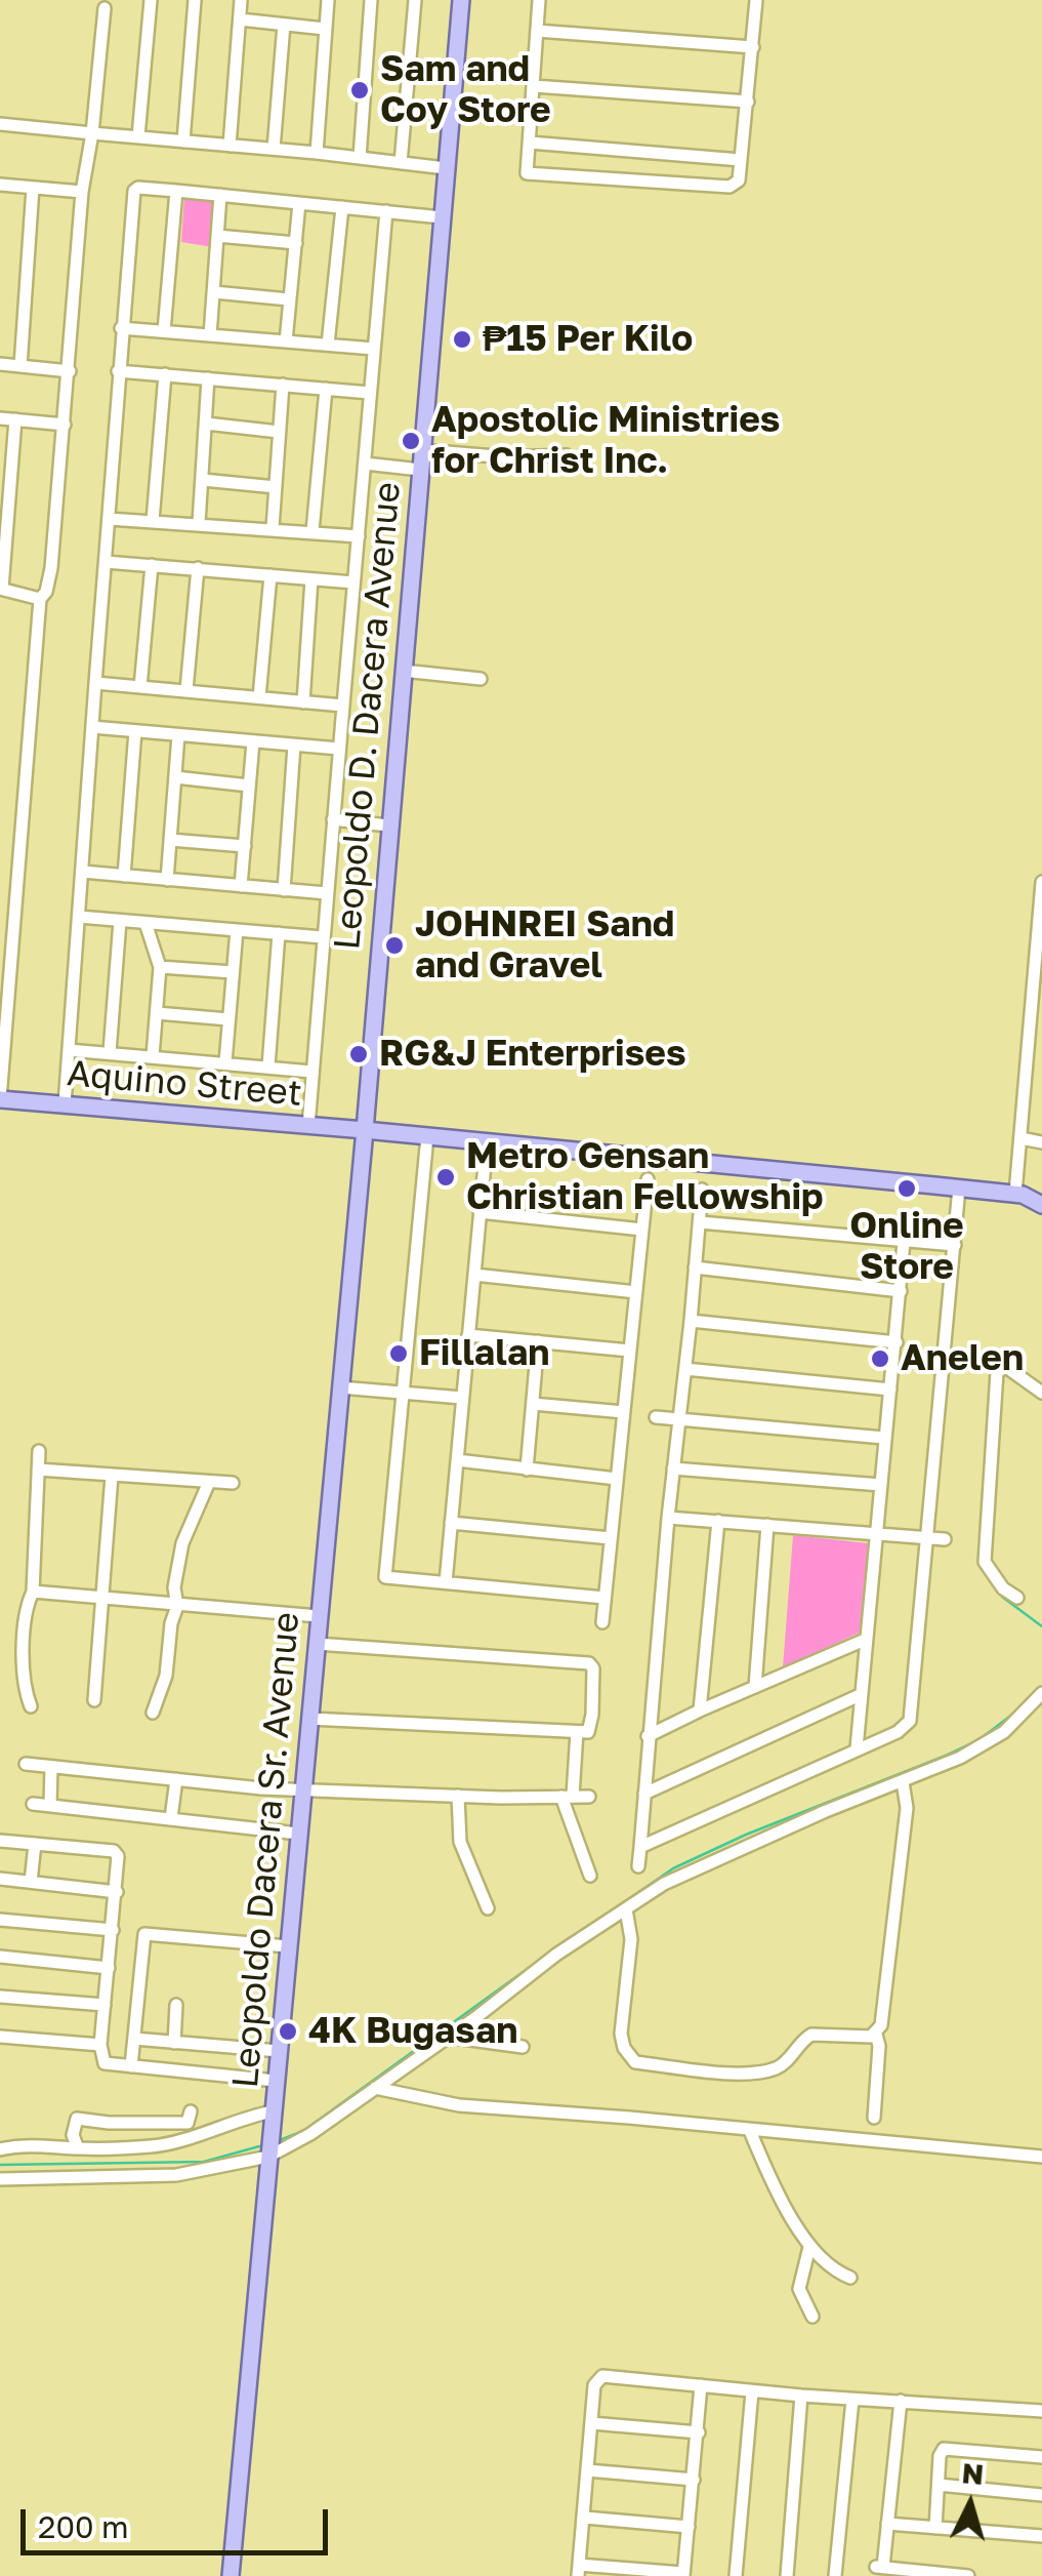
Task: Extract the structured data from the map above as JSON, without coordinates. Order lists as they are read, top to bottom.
{
  "streets": {
    "main road": ["Leopoldo D. Dacera Avenue", "Aquino Street", "Leopoldo Dacera Sr. Avenue"]
  },
  "crossings": [
    ["Leopoldo D. Dacera Avenue", "Aquino Street"],
    ["Leopoldo D. Dacera Avenue", "Leopoldo Dacera Sr. Avenue"],
    ["Aquino Street", "Leopoldo Dacera Sr. Avenue"]
  ],
  "places": [
    "Sam and Coy Store",
    "₱15 Per Kilo",
    "Apostolic Ministries for Christ Inc.",
    "JOHNREI Sand and Gravel",
    "RG&J Enterprises",
    "Metro Gensan Christian Fellowship",
    "Online Store",
    "Fillalan",
    "Anelen",
    "4K Bugasan"
  ],
  "scale_bar": "200 m",
  "north": "top"
}
